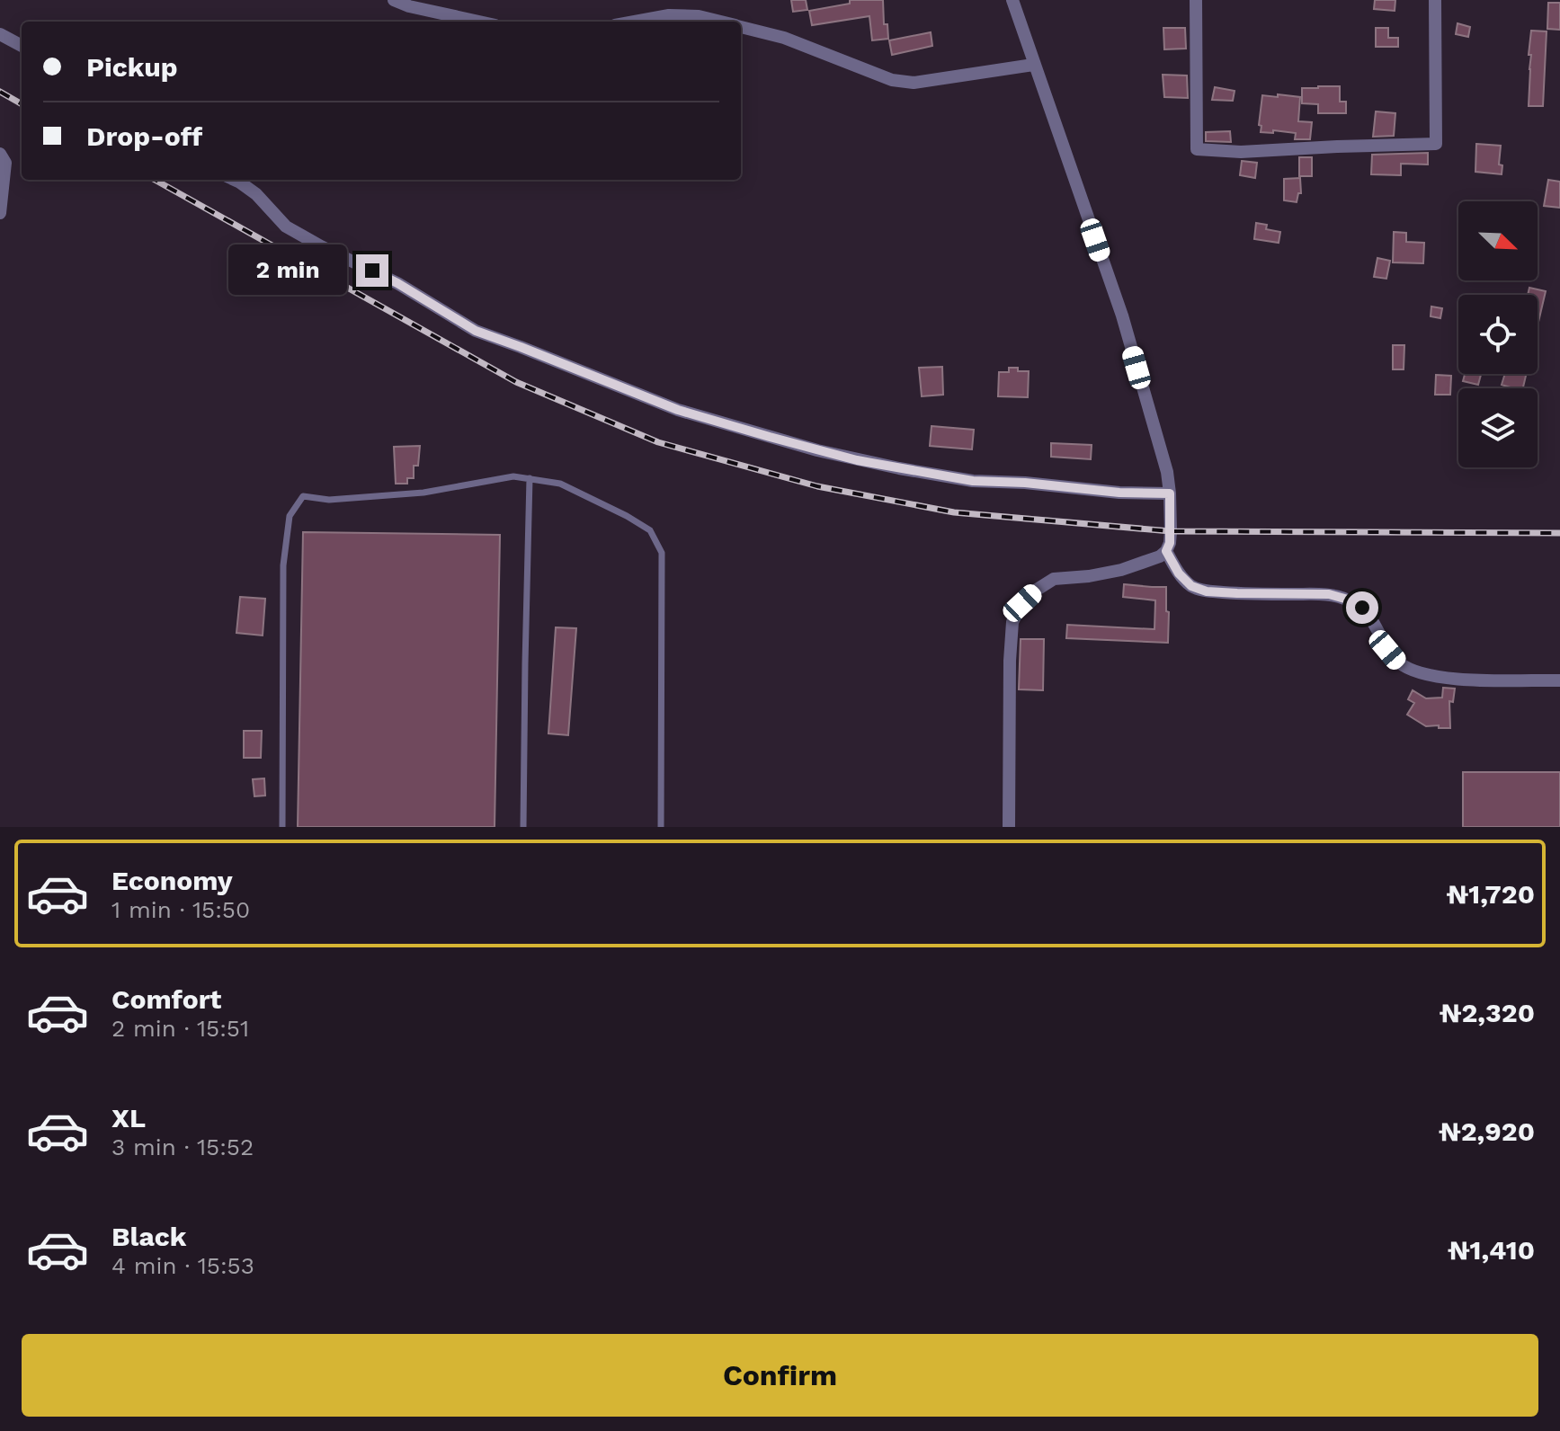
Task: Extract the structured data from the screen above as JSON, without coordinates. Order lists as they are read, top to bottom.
{
  "north": "bottom right",
  "page": {
    "banner": ["Pickup", "Drop-off"],
    "bubble": "2 min",
    "list": [
      {
        "name": "Economy",
        "note": "1 min · 15:50",
        "value": "₦1,720"
      },
      {
        "name": "Comfort",
        "note": "2 min · 15:51",
        "value": "₦2,320"
      },
      {
        "name": "XL",
        "note": "3 min · 15:52",
        "value": "₦2,920"
      },
      {
        "name": "Black",
        "note": "4 min · 15:53",
        "value": "₦1,410"
      }
    ],
    "buttons": "Confirm"
  }
}
